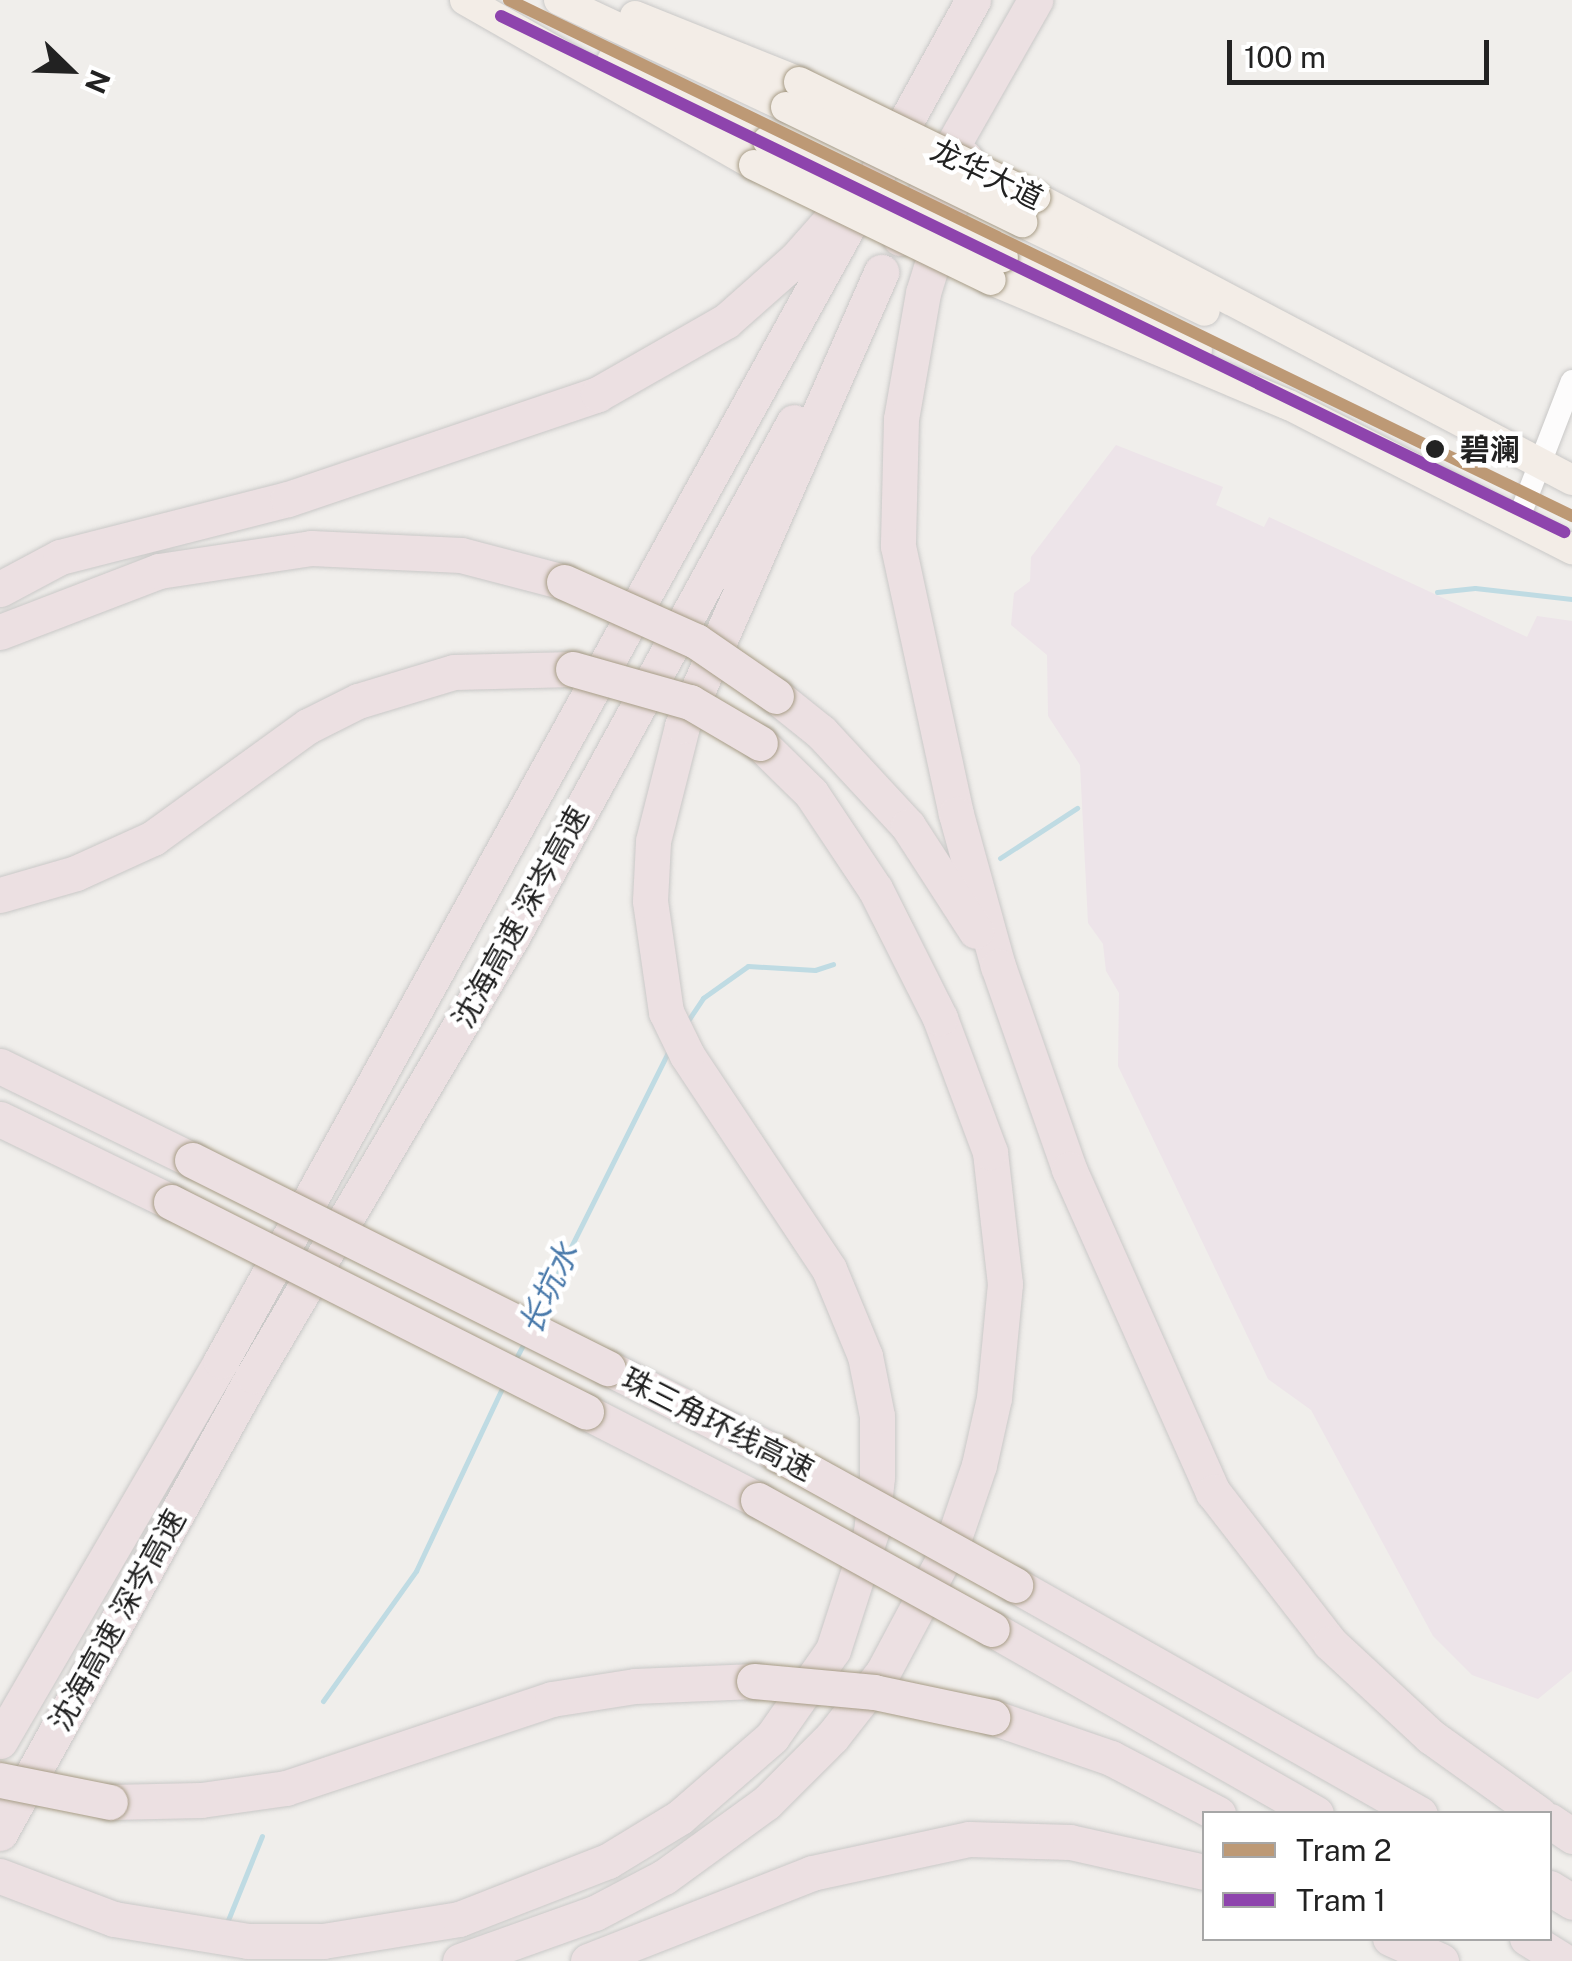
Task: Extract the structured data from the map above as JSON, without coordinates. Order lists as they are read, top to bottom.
{
  "streets": {
    "highway": ["沈海高速 深岑高速", "珠三角环线高速"],
    "main road": ["龙华大道"]
  },
  "water": ["长坑水"],
  "places": ["碧澜"],
  "lines": ["tram line 2", "tram line 1"],
  "legend": ["Tram 2", "Tram 1"],
  "scale_bar": "100 m",
  "north": "bottom right"
}
